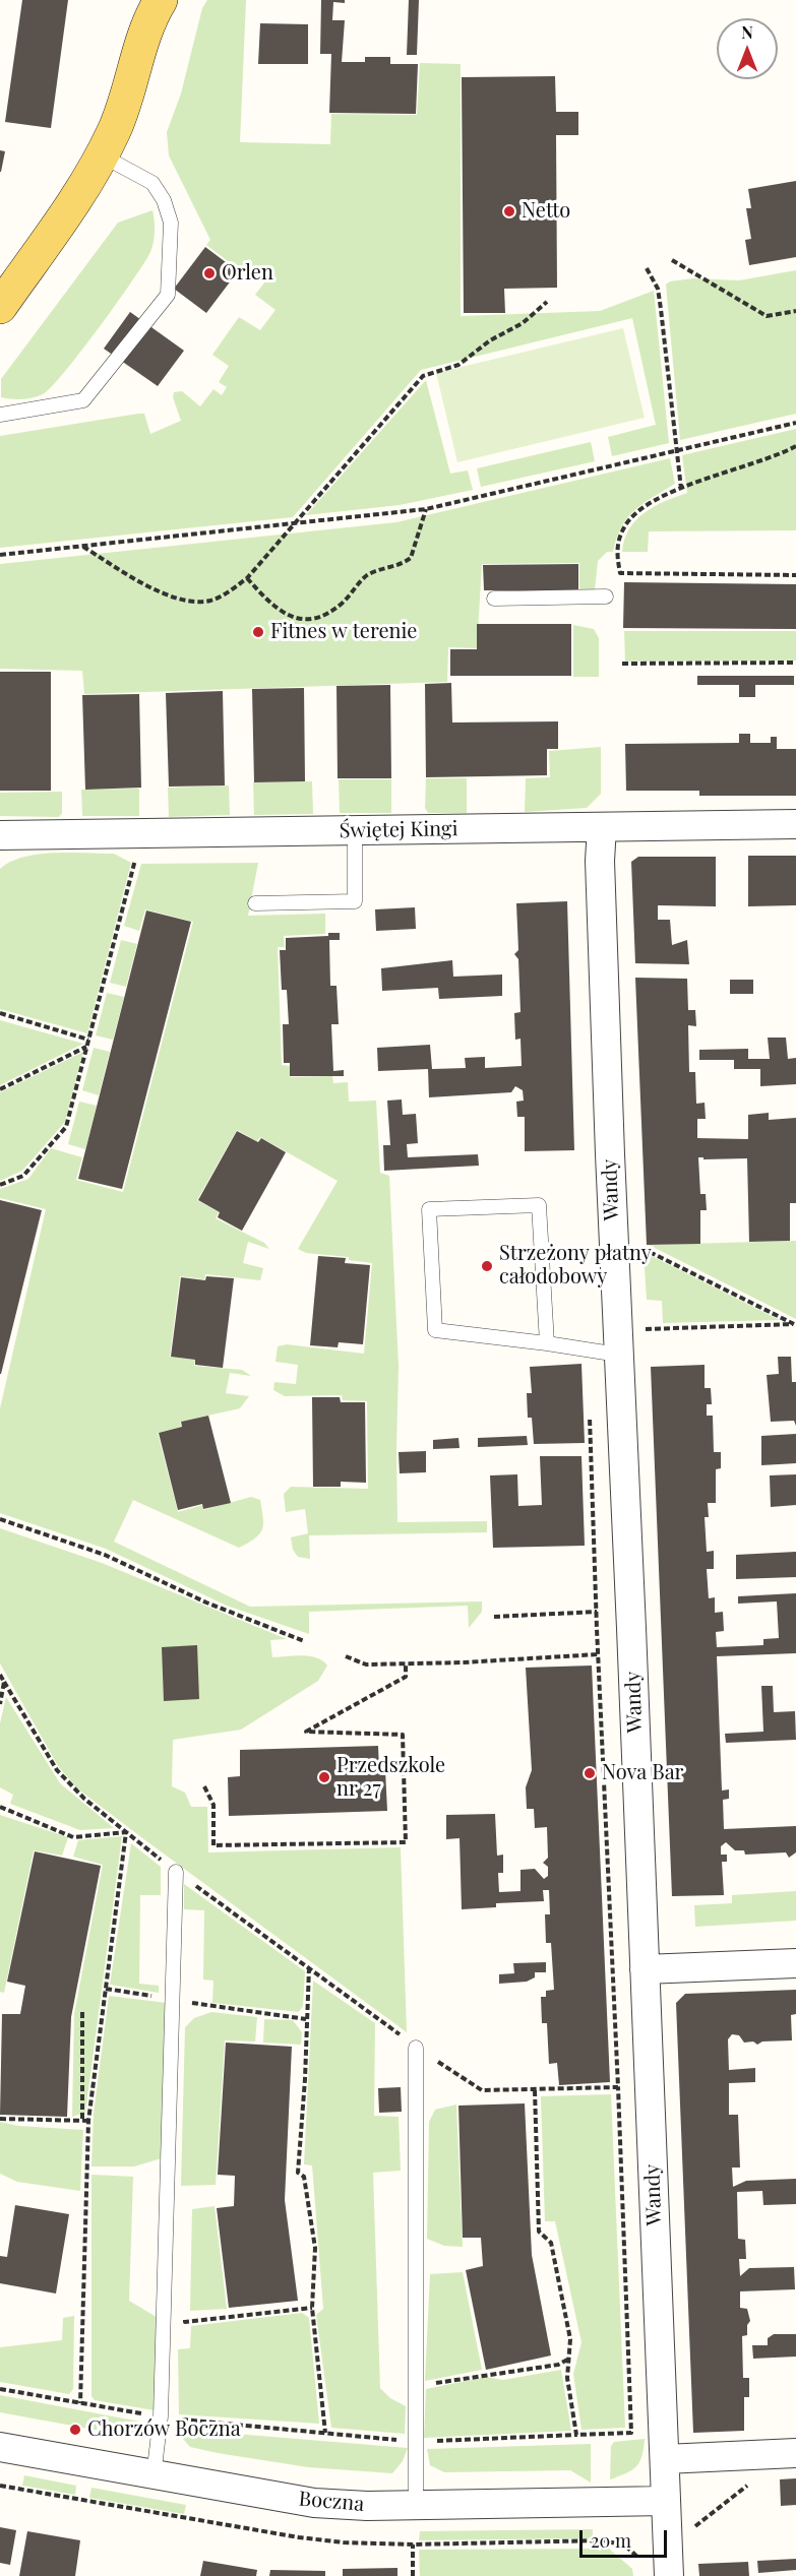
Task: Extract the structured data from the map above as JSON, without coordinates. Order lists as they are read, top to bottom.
{
  "streets": {
    "street": ["Świętej Kingi", "Wandy", "Boczna"]
  },
  "crossings": [
    ["Świętej Kingi", "Wandy"],
    ["Wandy", "Boczna"]
  ],
  "places": [
    "Netto",
    "Orlen",
    "Fitnes w terenie",
    "Strzeżony płatny całodobowy",
    "Nova Bar",
    "Przedszkole nr 27",
    "Chorzów Boczna"
  ],
  "scale_bar": "20 m",
  "north": "top"
}
